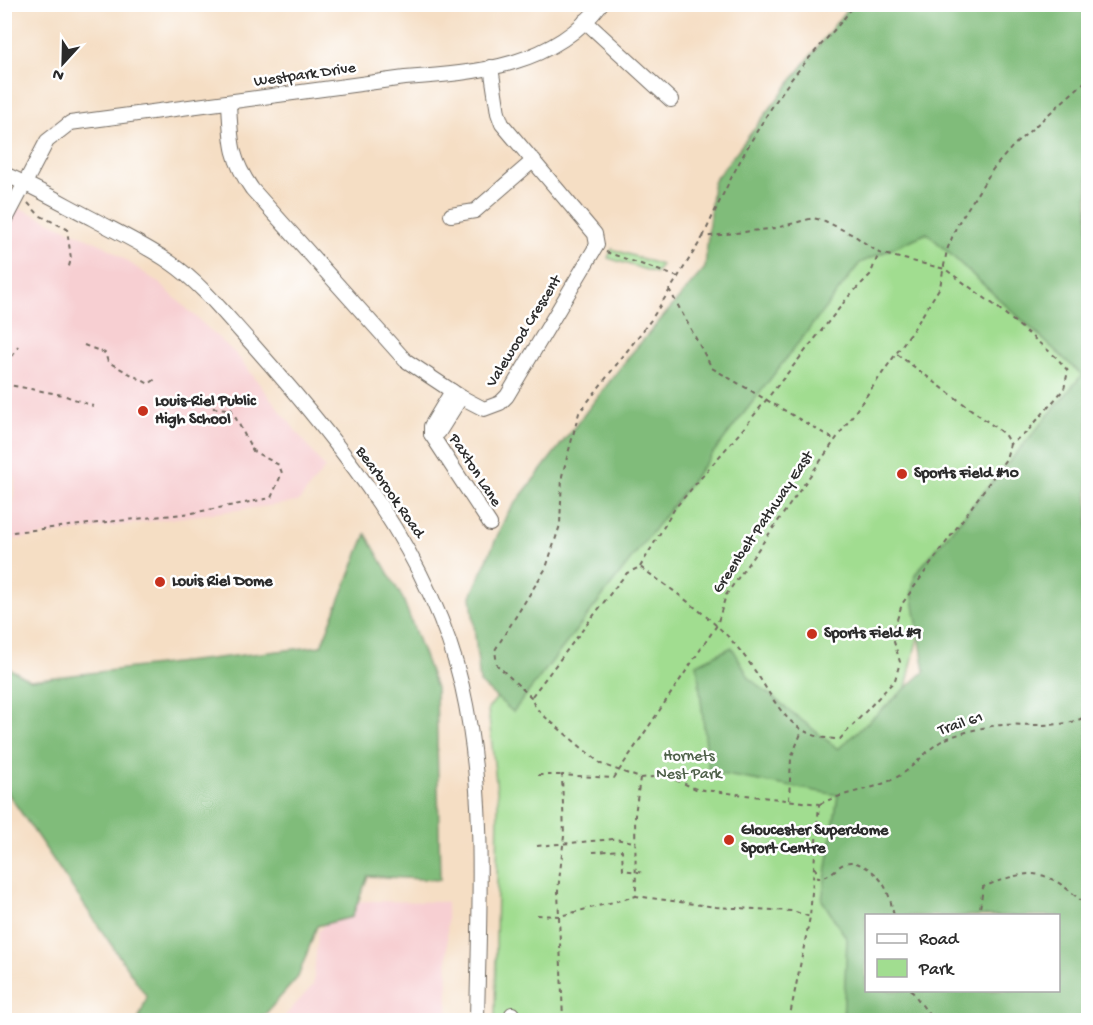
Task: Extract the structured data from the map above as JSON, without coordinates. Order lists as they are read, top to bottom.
{
  "streets": {
    "street": [
      "Westpark Drive",
      "Valewood Crescent",
      "Paxton Lane",
      "Bearbrook Road"
    ],
    "path": ["Greenbelt Pathway East", "Trail 61"]
  },
  "crossings": [
    ["Westpark Drive", "Valewood Crescent"],
    ["Westpark Drive", "Bearbrook Road"],
    ["Valewood Crescent", "Paxton Lane"]
  ],
  "parks": ["Hornets Nest Park"],
  "places": [
    "Louis-Riel Public High School",
    "Sports Field #10",
    "Louis Riel Dome",
    "Sports Field #9",
    "Gloucester Superdome Sport Centre"
  ],
  "legend": ["Road", "Park"],
  "north": "bottom"
}
